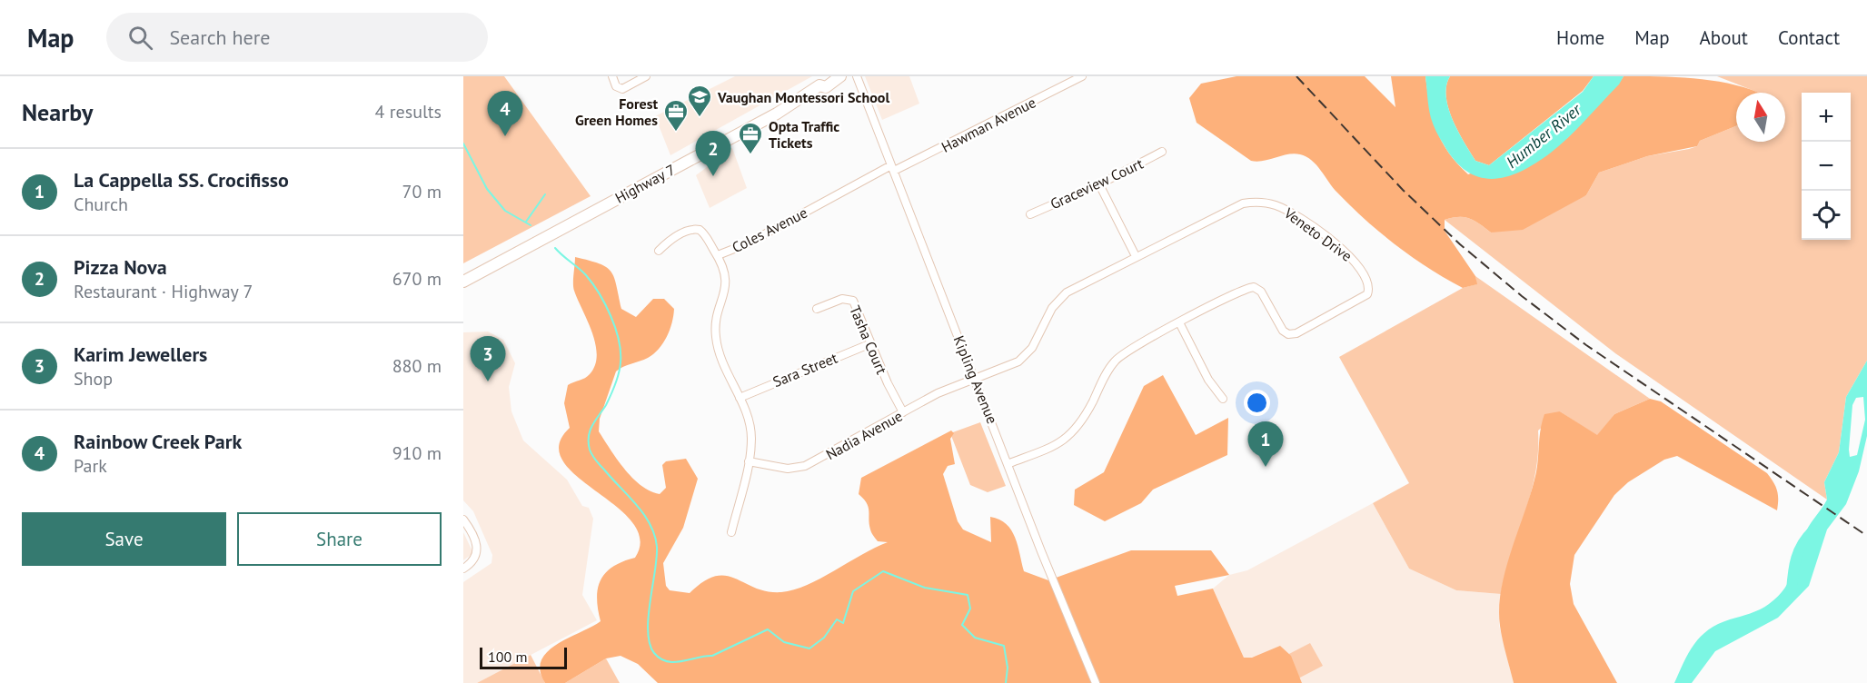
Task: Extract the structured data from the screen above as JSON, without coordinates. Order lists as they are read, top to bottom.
{
  "streets": {
    "main road": ["Highway 7"],
    "street": [
      "Hawman Avenue",
      "Graceview Court",
      "Coles Avenue",
      "Veneto Drive",
      "Tasha Court",
      "Sara Street",
      "Kipling Avenue",
      "Nadia Avenue"
    ]
  },
  "crossings": [
    ["Hawman Avenue", "Coles Avenue"],
    ["Hawman Avenue", "Kipling Avenue"],
    ["Coles Avenue", "Kipling Avenue"],
    ["Veneto Drive", "Kipling Avenue"],
    ["Veneto Drive", "Nadia Avenue"],
    ["Tasha Court", "Sara Street"],
    ["Tasha Court", "Nadia Avenue"],
    ["Kipling Avenue", "Nadia Avenue"]
  ],
  "water": ["Humber River"],
  "places": {
    "school or university": ["Vaughan Montessori School"],
    "office": ["Forest Green Homes", "Opta Traffic Tickets"]
  },
  "scale_bar": "100 m",
  "north": "top",
  "page": {
    "header": "Map",
    "search": "Search here",
    "nav": [
      "Home",
      "Map",
      "About",
      "Contact"
    ],
    "heading": ["Nearby", "4 results"],
    "pins": [
      "4",
      "2",
      "3",
      "1"
    ],
    "map_buttons": ["+", "−"],
    "list": [
      {
        "mark": "1",
        "name": "La Cappella SS. Crocifisso",
        "note": "Church",
        "value": "70 m"
      },
      {
        "mark": "2",
        "name": "Pizza Nova",
        "note": "Restaurant · Highway 7",
        "value": "670 m"
      },
      {
        "mark": "3",
        "name": "Karim Jewellers",
        "note": "Shop",
        "value": "880 m"
      },
      {
        "mark": "4",
        "name": "Rainbow Creek Park",
        "note": "Park",
        "value": "910 m"
      }
    ],
    "buttons": ["Save", "Share"],
    "scale": "100 m"
  }
}
